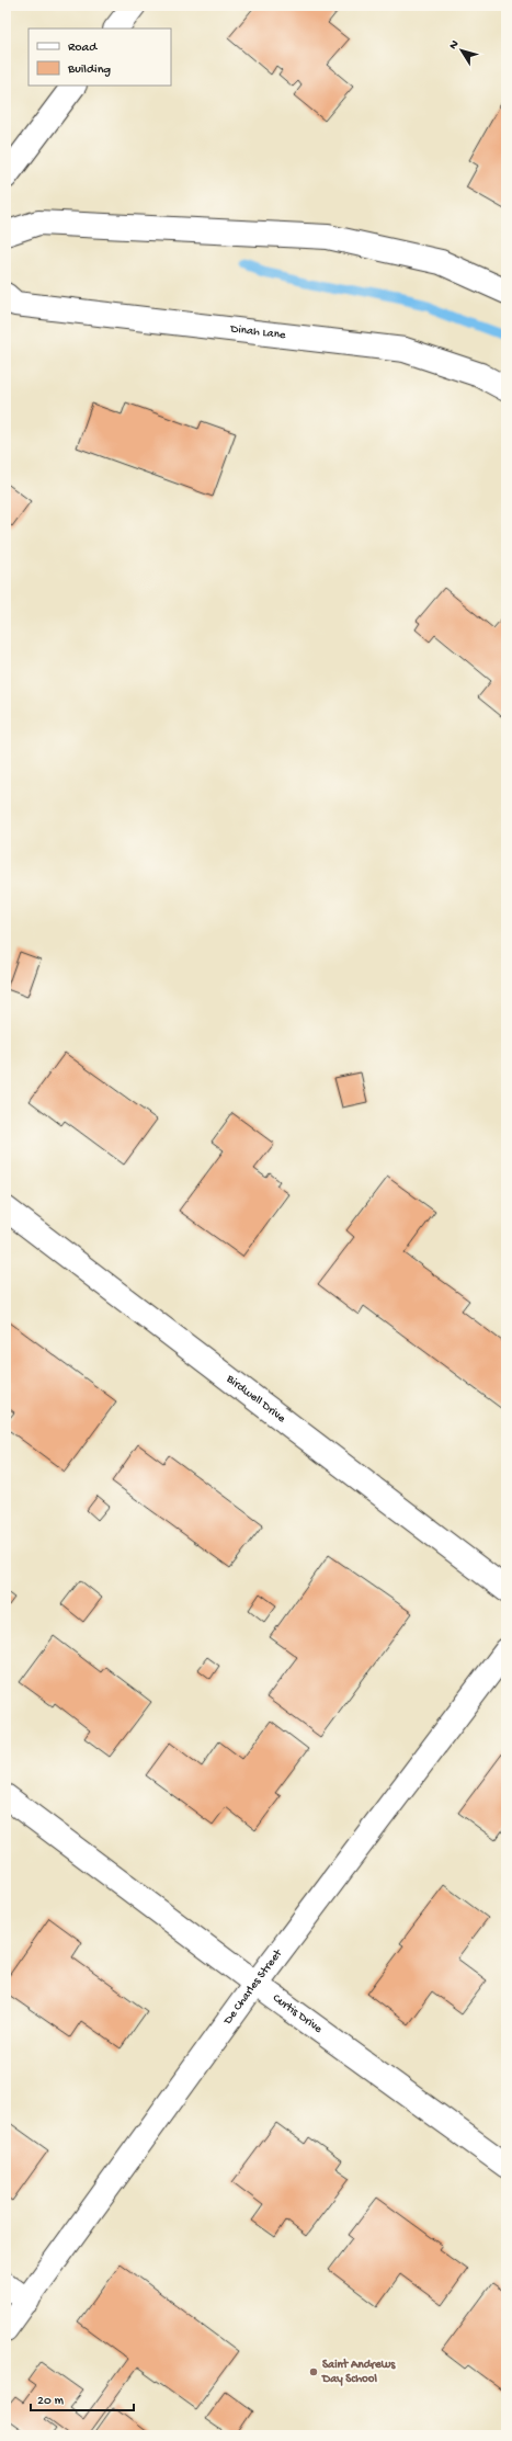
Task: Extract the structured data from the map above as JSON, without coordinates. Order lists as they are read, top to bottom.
{
  "streets": {
    "street": [
      "Dinah Lane",
      "Birdwell Drive",
      "De Charles Street",
      "Curtis Drive"
    ]
  },
  "crossings": [
    ["De Charles Street", "Curtis Drive"]
  ],
  "places": ["Saint Andrews Day School"],
  "legend": ["Road", "Building"],
  "scale_bar": "20 m",
  "north": "top left"
}
